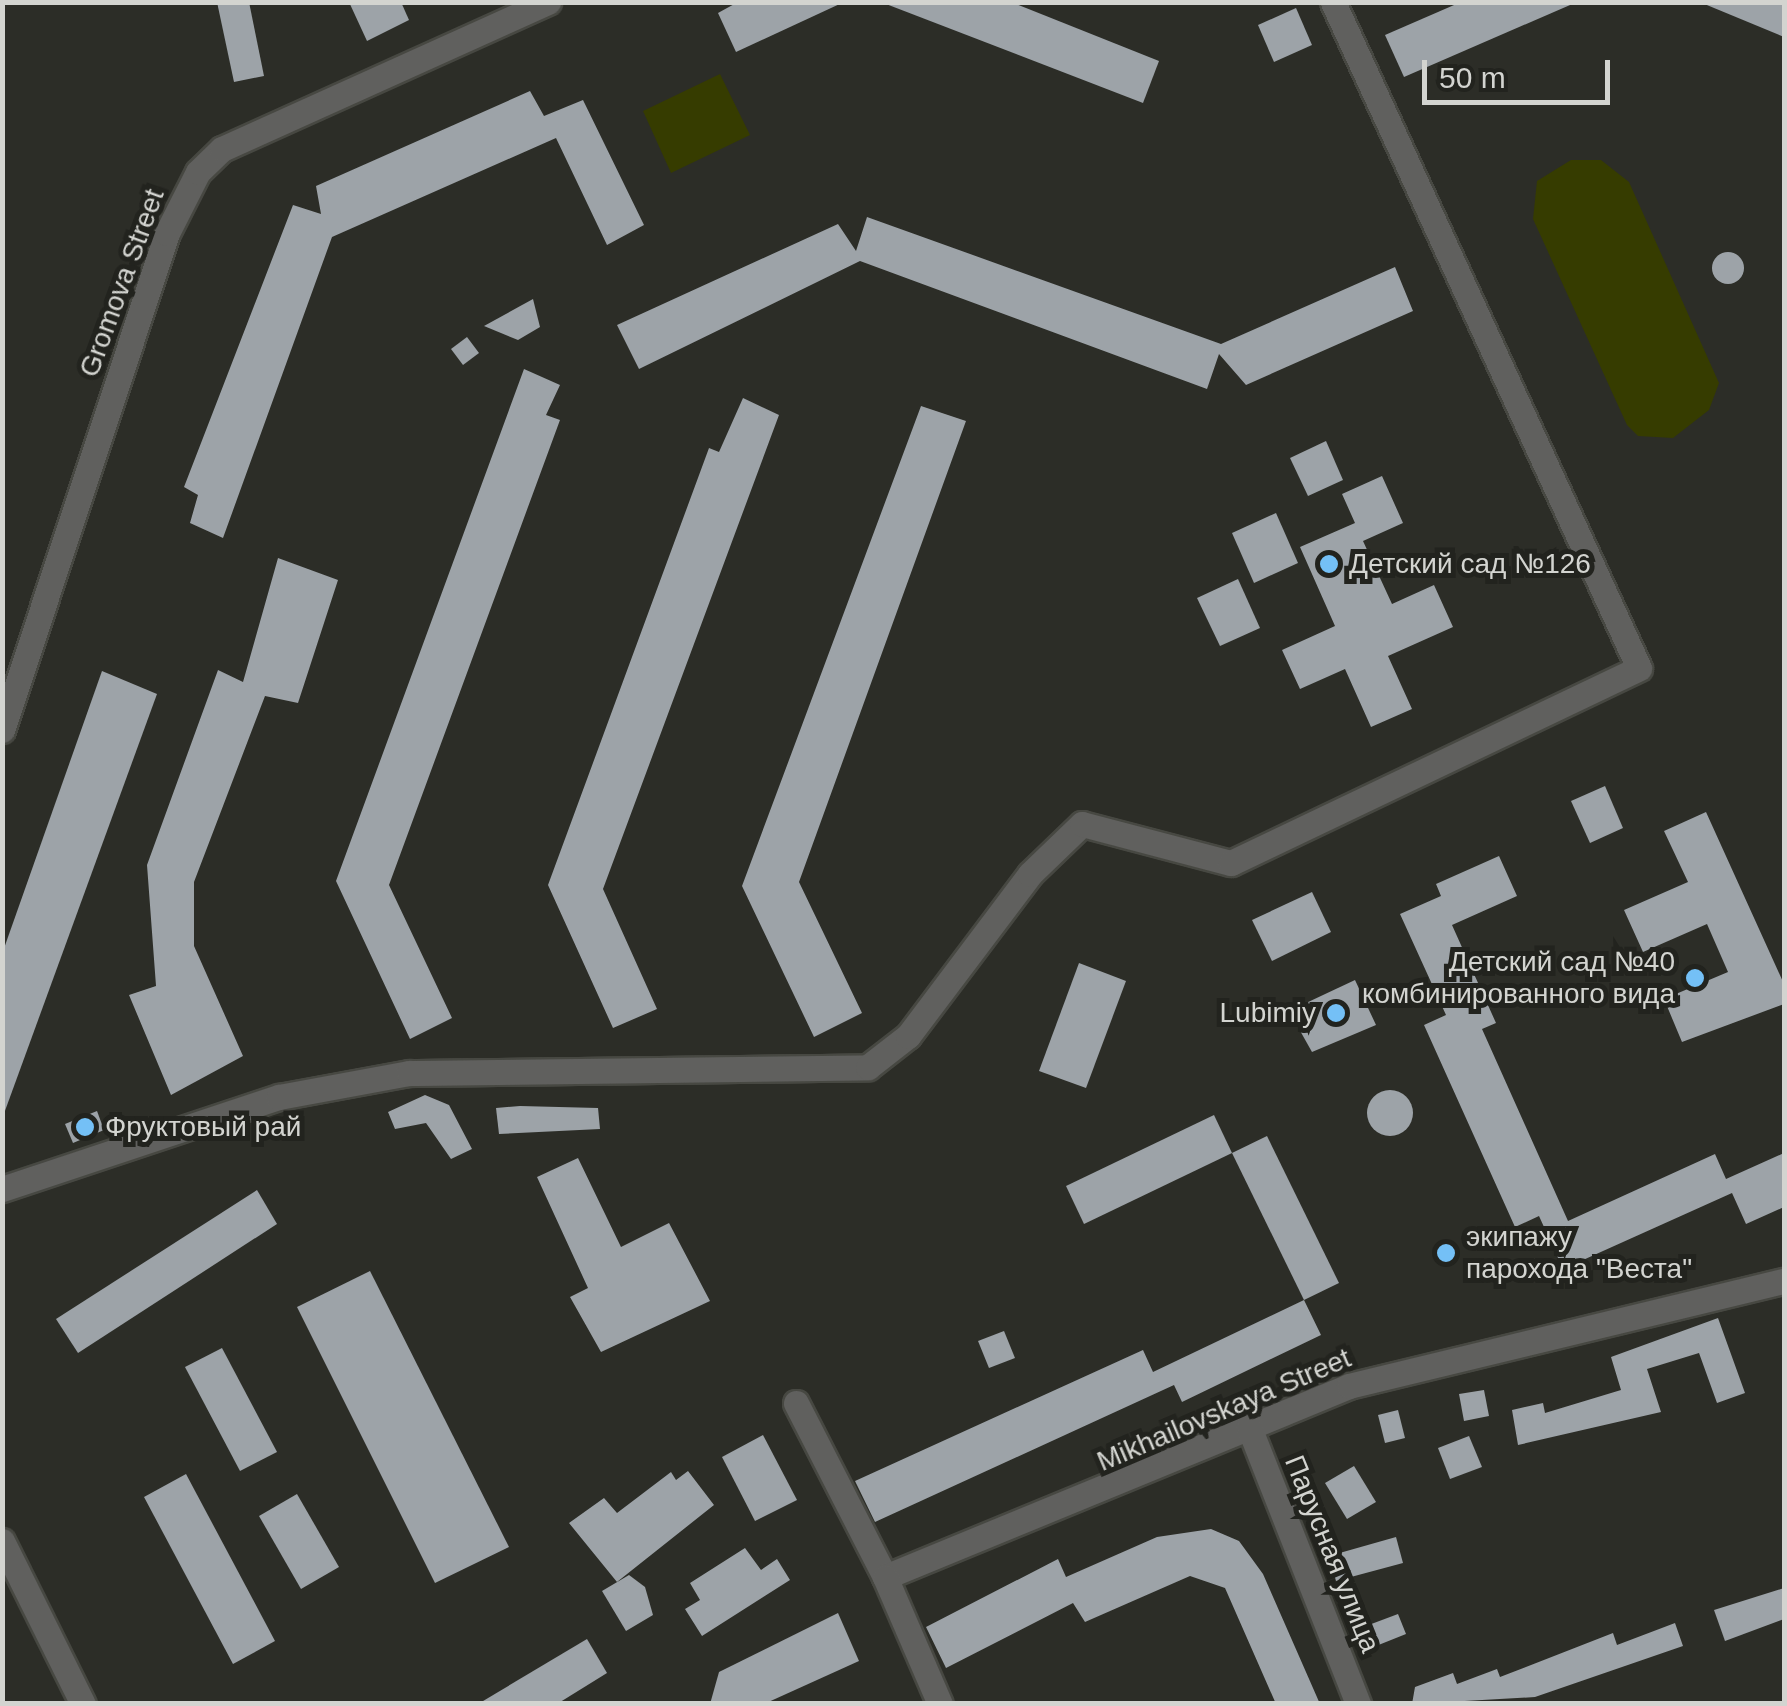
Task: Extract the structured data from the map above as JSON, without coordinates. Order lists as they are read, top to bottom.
{
  "streets": {
    "street": ["Gromova Street", "Mikhailovskaya Street", "Парусная улица"]
  },
  "crossings": [
    ["Mikhailovskaya Street", "Парусная улица"]
  ],
  "places": [
    "Детский сад №126",
    "Детский сад №40 комбинированного вида",
    "Lubimiy",
    "Фруктовый рай",
    "экипажу парохода \"Веста\""
  ],
  "scale_bar": "50 m"
}
